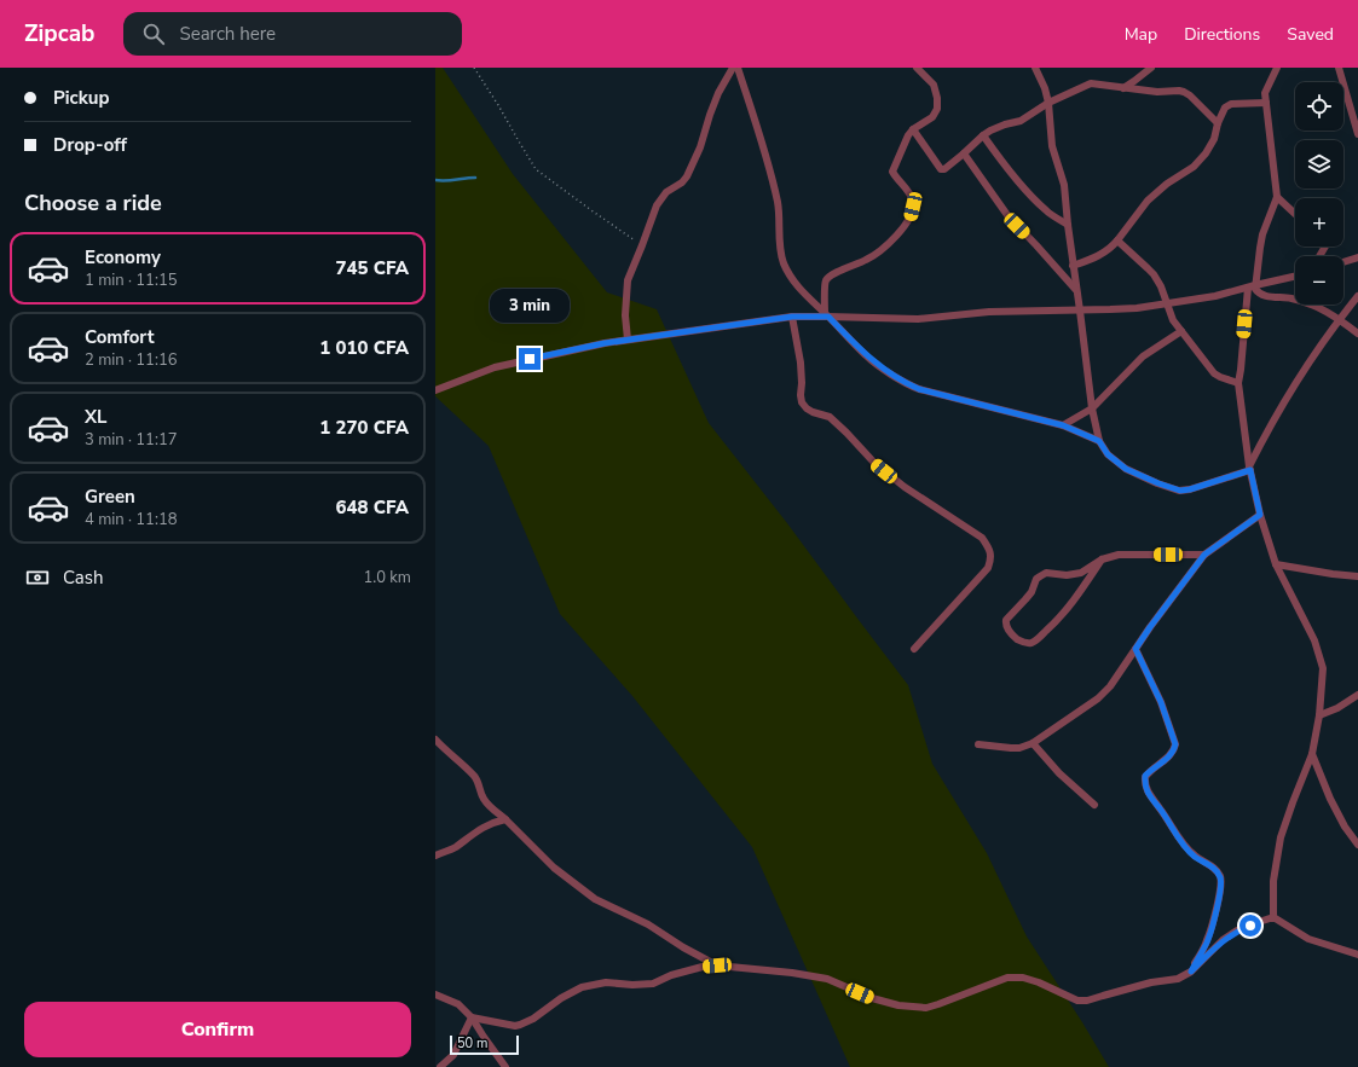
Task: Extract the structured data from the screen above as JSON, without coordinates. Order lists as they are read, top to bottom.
{
  "scale_bar": "50 m",
  "page": {
    "header": "Zipcab",
    "search": "Search here",
    "nav": ["Map", "Directions", "Saved"],
    "banner": ["Pickup", "Drop-off"],
    "map_buttons": ["+", "−"],
    "heading": "Choose a ride",
    "list": [
      {
        "name": "Economy",
        "note": "1 min · 11:15",
        "value": "745 CFA"
      },
      {
        "name": "Comfort",
        "note": "2 min · 11:16",
        "value": "1 010 CFA"
      },
      {
        "name": "XL",
        "note": "3 min · 11:17",
        "value": "1 270 CFA"
      },
      {
        "name": "Green",
        "note": "4 min · 11:18",
        "value": "648 CFA"
      }
    ],
    "bubble": "3 min",
    "pay": ["Cash", "1.0 km"],
    "buttons": "Confirm",
    "scale": "50 m"
  }
}
